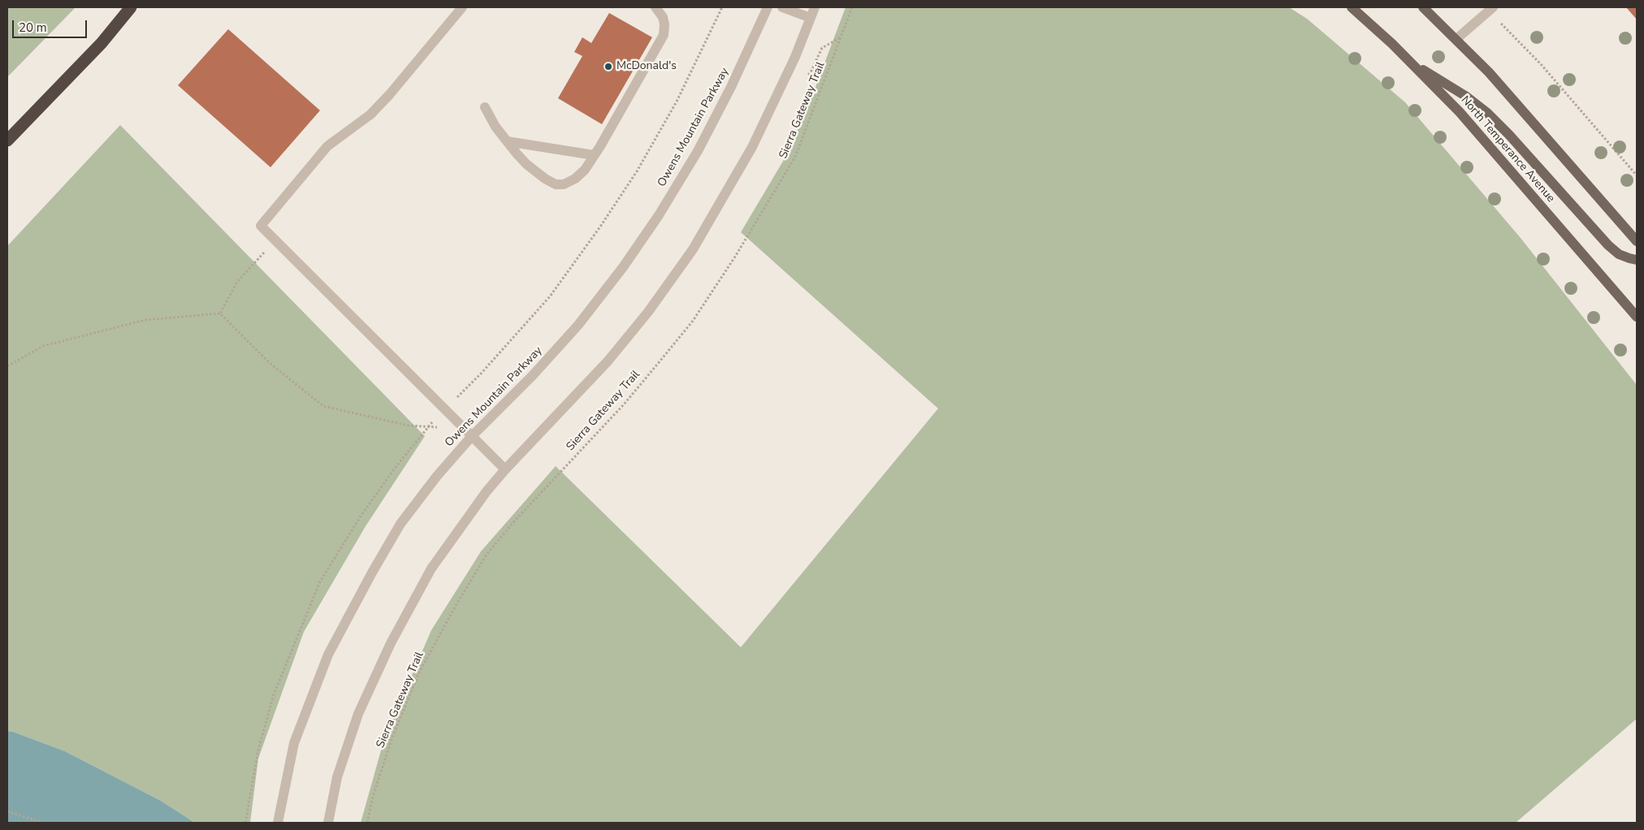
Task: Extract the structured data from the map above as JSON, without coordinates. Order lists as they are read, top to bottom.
{
  "streets": {
    "main road": ["North Temperance Avenue"],
    "street": ["Owens Mountain Parkway"],
    "path": ["Sierra Gateway Trail"]
  },
  "places": ["McDonald's"],
  "scale_bar": "20 m"
}
